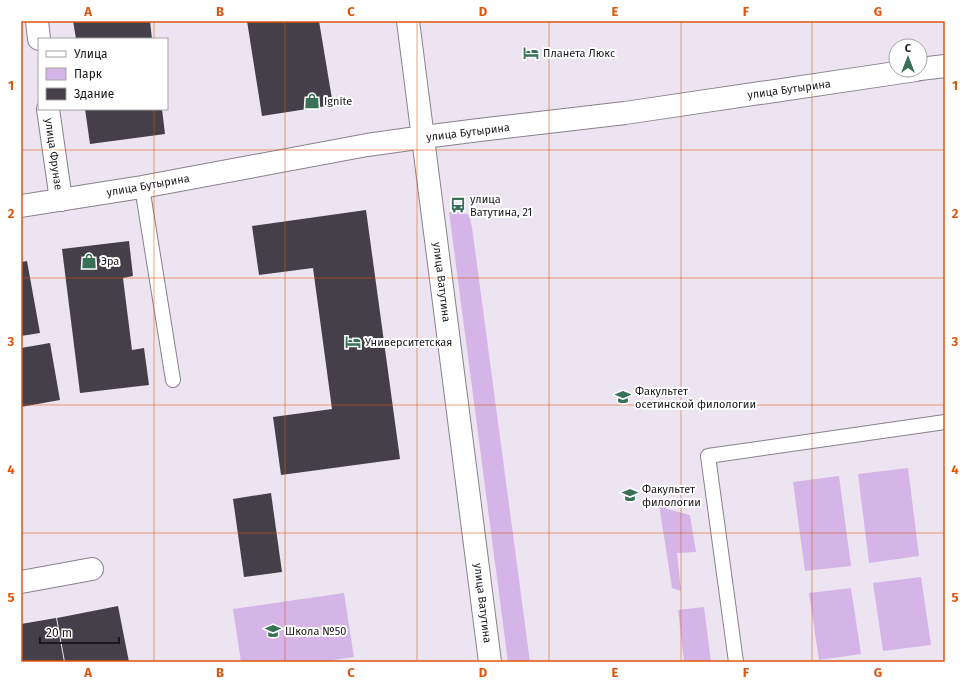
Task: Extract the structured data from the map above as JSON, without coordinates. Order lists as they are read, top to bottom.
{
  "streets": {
    "main road": ["улица Бутырина", "улица Фрунзе", "улица Ватутина"]
  },
  "crossings": [
    ["улица Бутырина", "улица Фрунзе"],
    ["улица Бутырина", "улица Ватутина"]
  ],
  "places": {
    "hotel": ["Планета Люкс", "Университетская"],
    "shop": ["Ignite", "Эра"],
    "bus stop": ["улица Ватутина, 21"],
    "school or university": ["Факультет осетинской филологии", "Факультет филологии", "Школа №50"]
  },
  "legend": ["Улица", "Парк", "Здание"],
  "scale_bar": "20 m",
  "north": "top",
  "grid": {
    "columns": [
      "A",
      "B",
      "C",
      "D",
      "E",
      "F",
      "G"
    ],
    "rows": [
      "1",
      "2",
      "3",
      "4",
      "5"
    ]
  }
}
